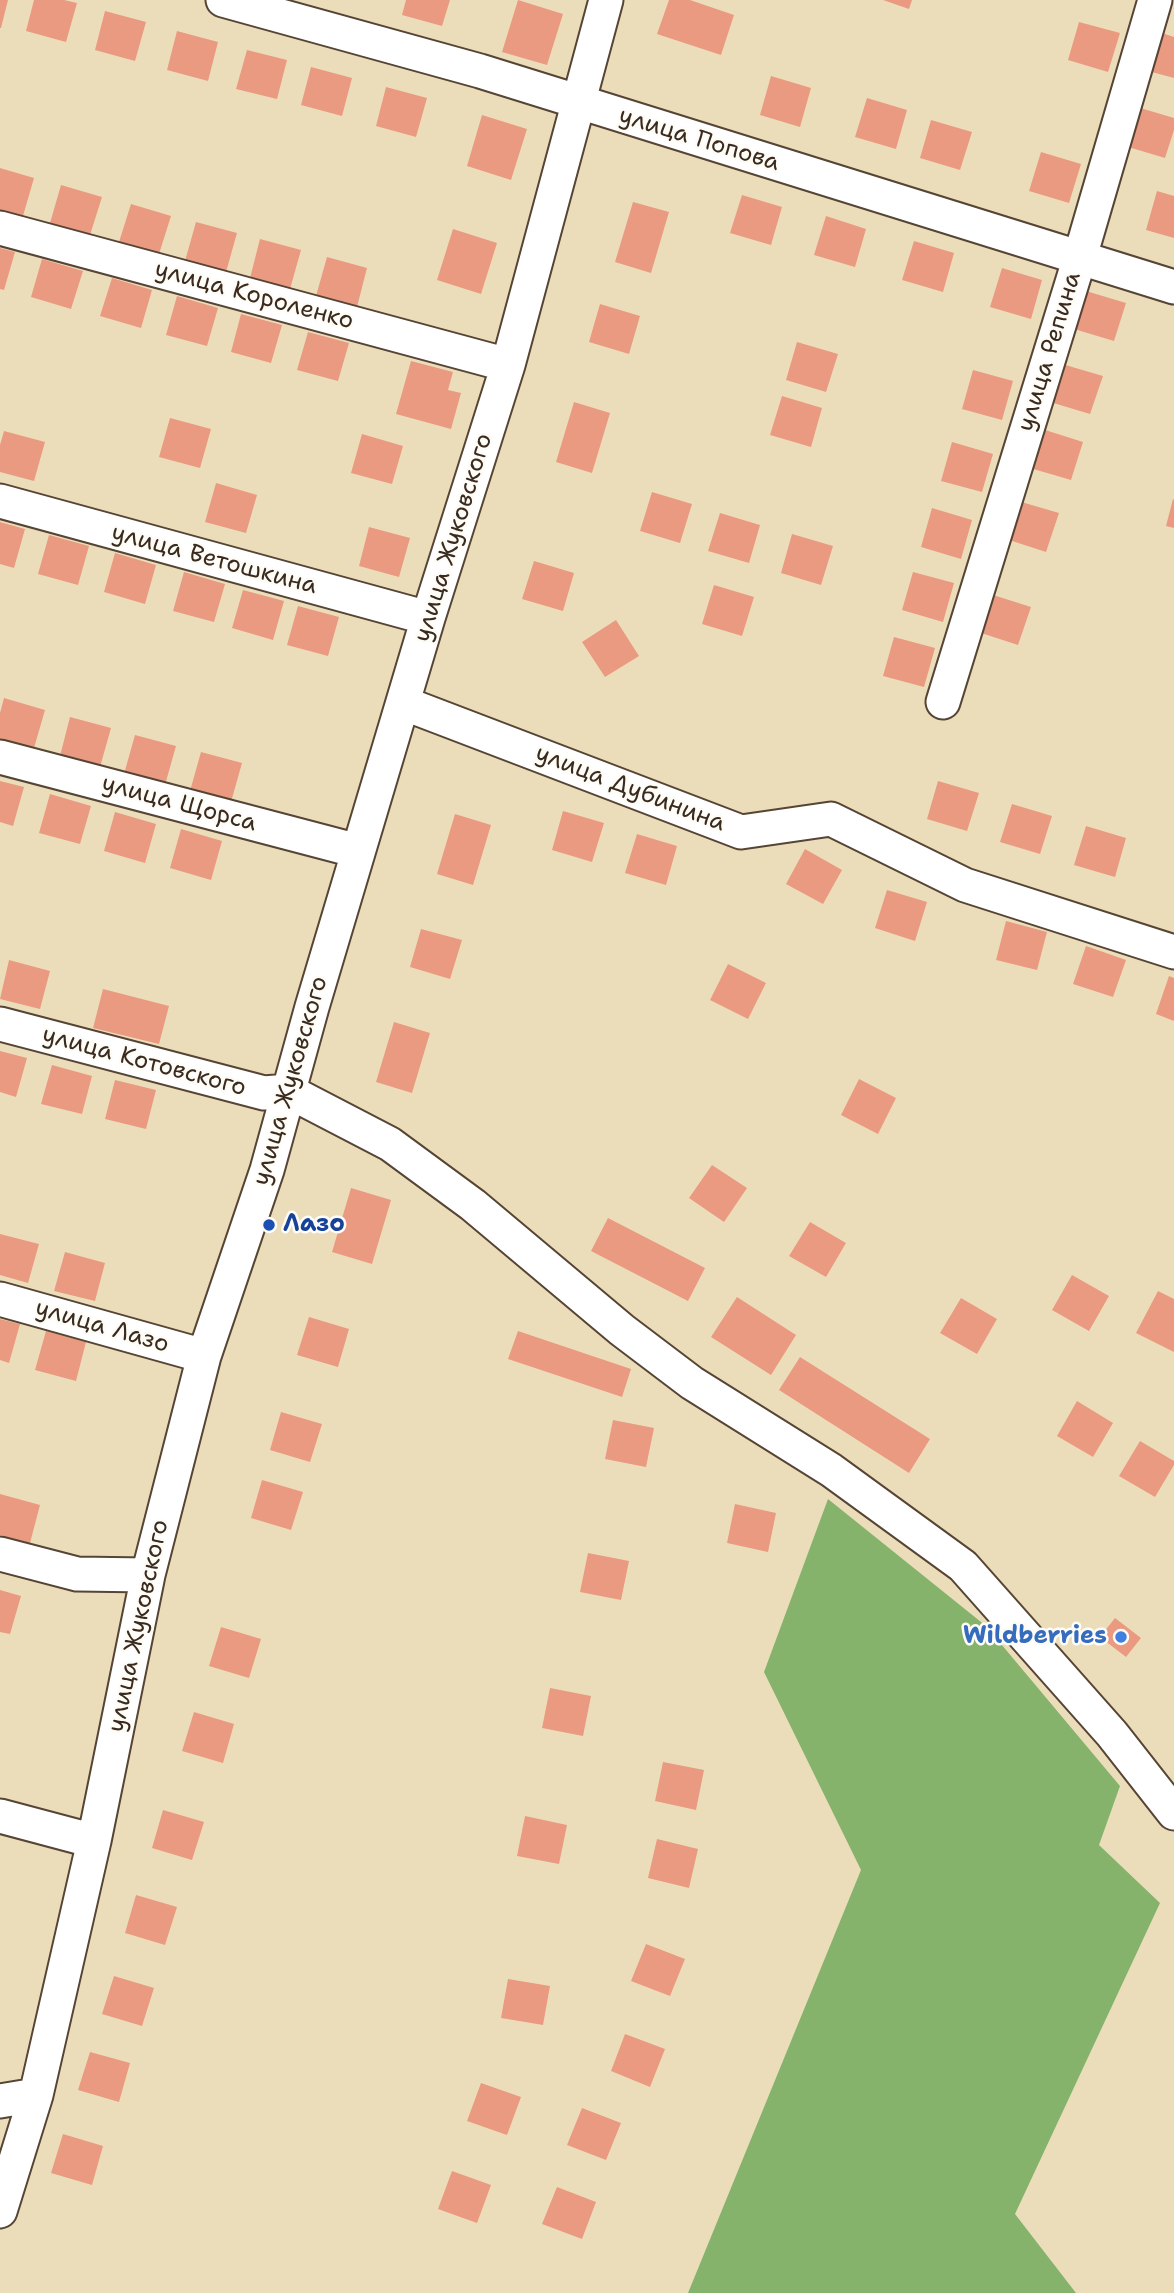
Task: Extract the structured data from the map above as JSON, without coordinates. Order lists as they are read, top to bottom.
{
  "streets": {
    "street": [
      "улица Попова",
      "улица Короленко",
      "улица Репина",
      "улица Жуковского",
      "улица Ветошкина",
      "улица Дубинина",
      "улица Щорса",
      "улица Котовского",
      "улица Лазо"
    ]
  },
  "crossings": [
    ["улица Попова", "улица Репина"],
    ["улица Попова", "улица Жуковского"],
    ["улица Короленко", "улица Жуковского"],
    ["улица Жуковского", "улица Ветошкина"],
    ["улица Жуковского", "улица Дубинина"],
    ["улица Жуковского", "улица Щорса"],
    ["улица Жуковского", "улица Котовского"],
    ["улица Жуковского", "улица Лазо"]
  ],
  "places": ["Лазо", "Wildberries"]
}
